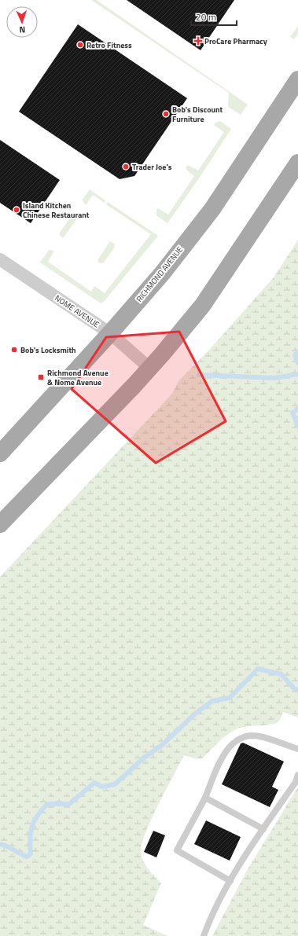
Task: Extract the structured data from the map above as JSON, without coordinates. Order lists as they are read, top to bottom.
{
  "streets": {
    "main road": ["RICHMOND AVENUE"],
    "street": ["NOME AVENUE"]
  },
  "crossings": [
    ["RICHMOND AVENUE", "NOME AVENUE"]
  ],
  "places": {
    "health": ["ProCare Pharmacy"],
    "other": [
      "Retro Fitness",
      "Bob's Discount Furniture",
      "Trader Joe's",
      "Island Kitchen Chinese Restaurant",
      "Bob's Locksmith"
    ],
    "transit": ["Richmond Avenue & Nome Avenue"]
  },
  "scale_bar": "20 m",
  "north": "bottom"
}
